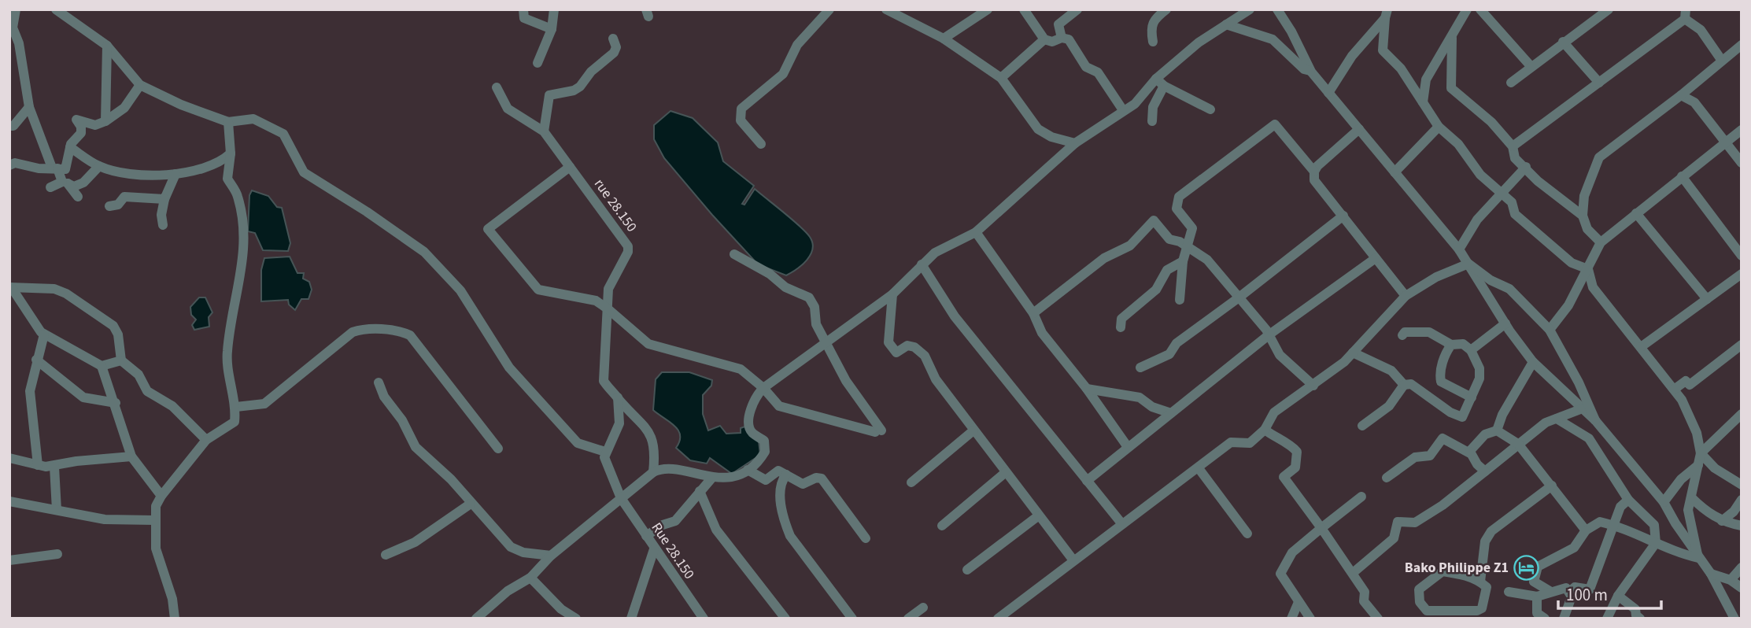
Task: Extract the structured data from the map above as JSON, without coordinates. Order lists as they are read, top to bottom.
{
  "streets": {
    "street": ["rue 28.150", "Rue 28.150"]
  },
  "places": {
    "hotel": ["Bako Philippe Z1"]
  },
  "scale_bar": "100 m"
}
